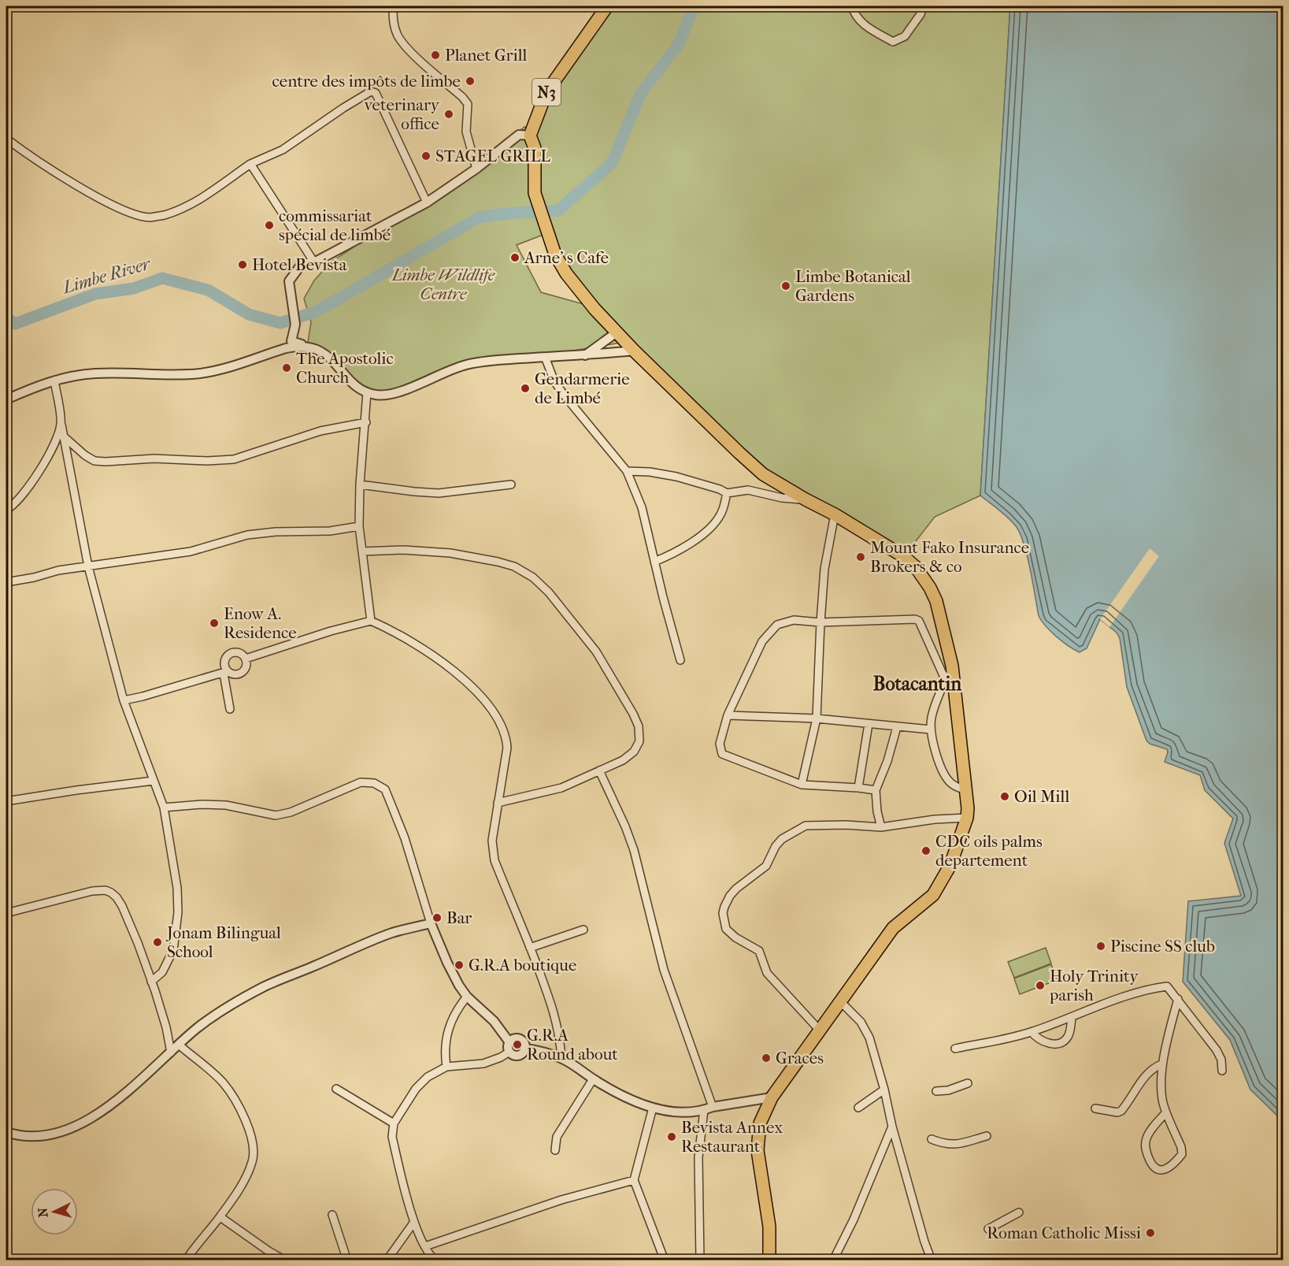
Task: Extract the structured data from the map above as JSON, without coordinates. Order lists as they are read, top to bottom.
{
  "streets": {
    "highway": ["N3"]
  },
  "districts": ["Botacantin"],
  "water": ["Limbe River"],
  "parks": ["Limbe Wildlife Centre"],
  "places": [
    "Planet Grill",
    "centre des impôts de limbe",
    "veterinary office",
    "STAGEL GRILL",
    "commissariat spécial de limbé",
    "Arne' s Cafe",
    "Hotel Bevista",
    "Limbe Botanical Gardens",
    "The Apostolic Church",
    "Gendarmerie de Limbé",
    "Mount Fako Insurance Brokers & co",
    "Enow A. Residence",
    "Oil Mill",
    "CDC oils palms departement",
    "Bar",
    "Jonam Bilingual School",
    "Piscine SS club",
    "G.R.A boutique",
    "Holy Trinity parish",
    "G.R.A Round about",
    "Graces",
    "Bevista Annex Restaurant",
    "Roman Catholic Missi"
  ],
  "north": "left"
}
